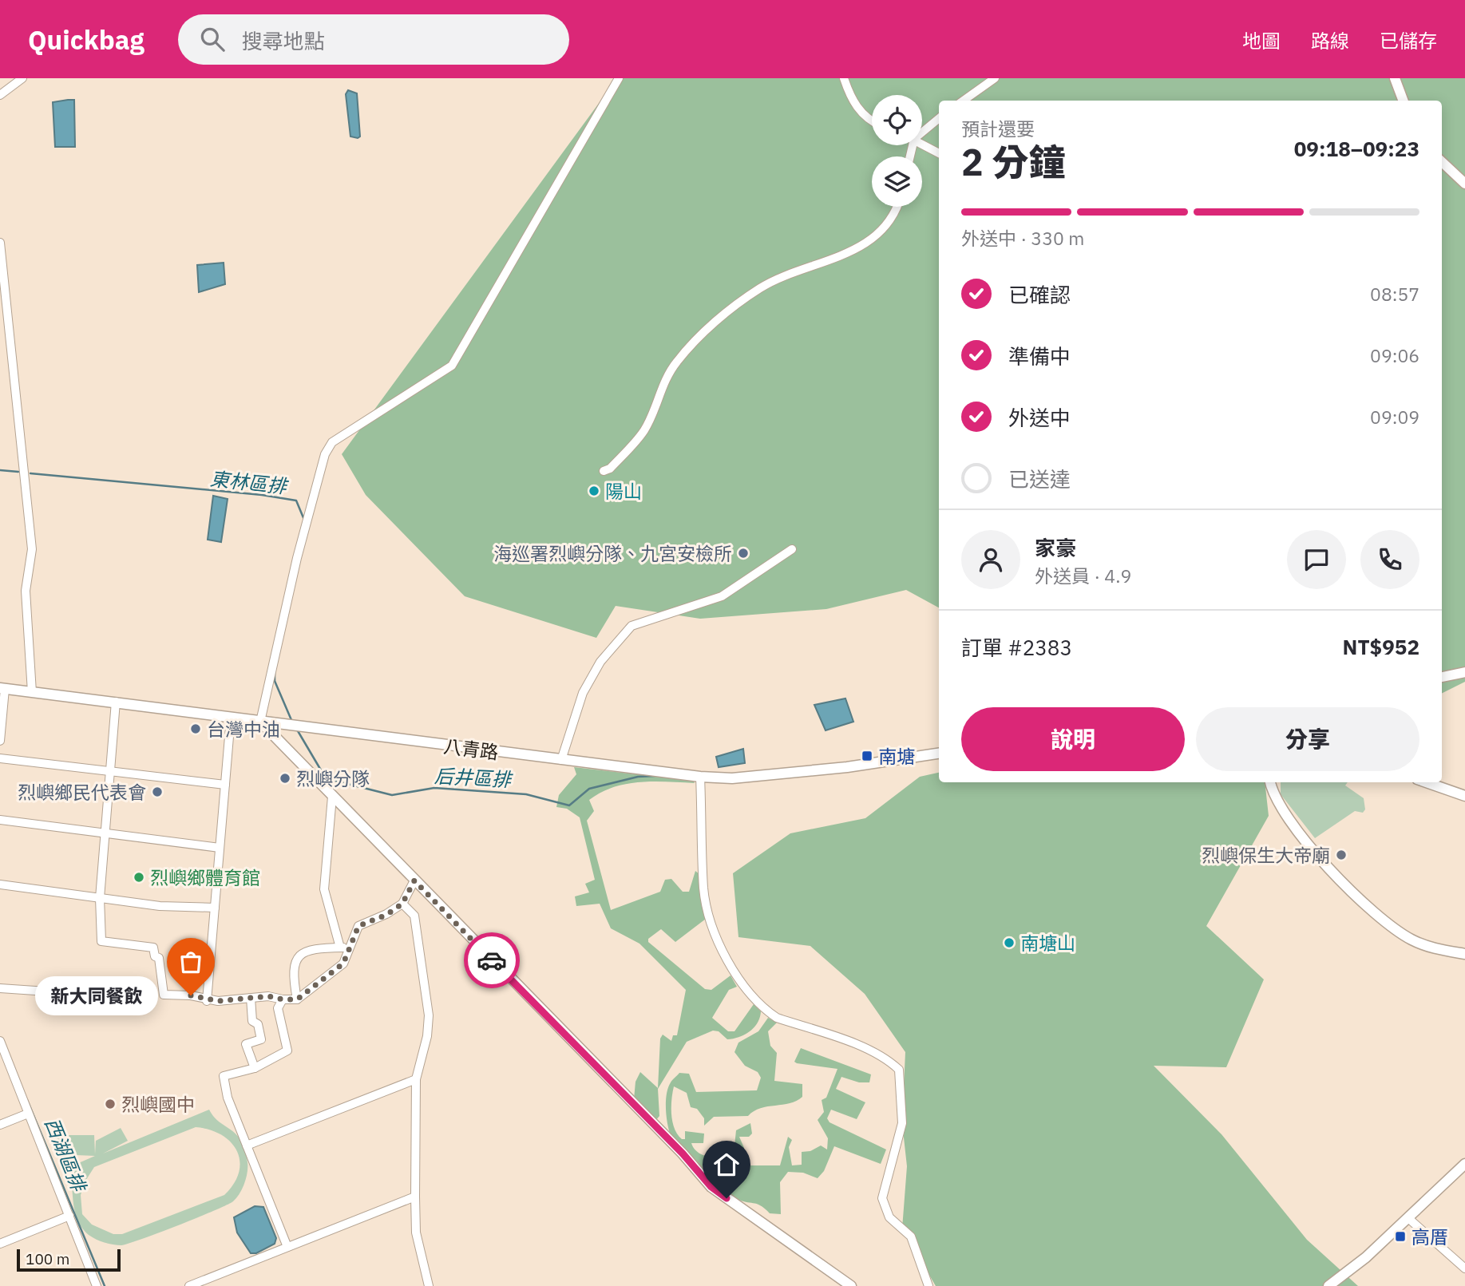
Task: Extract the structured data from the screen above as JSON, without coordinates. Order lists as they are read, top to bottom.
{
  "streets": {
    "street": ["八青路"]
  },
  "water": ["東林區排", "后井區排", "西湖區排"],
  "places": {
    "other": [
      "陽山",
      "海巡署烈嶼分隊、九宮安檢所",
      "台灣中油",
      "烈嶼分隊",
      "烈嶼鄉民代表會",
      "烈嶼保生大帝廟",
      "烈嶼鄉體育館",
      "南塘山",
      "新大同餐飲",
      "烈嶼國中"
    ],
    "transit": ["南塘", "高厝"]
  },
  "scale_bar": "100 m",
  "page": {
    "header": "Quickbag",
    "search": "搜尋地點",
    "nav": ["地圖", "路線", "已儲存"],
    "heading": ["2 分鐘", "預計還要", "09:18–09:23"],
    "panel": [
      "家豪",
      "外送員 · 4.9",
      "訂單 #2383",
      "NT$952"
    ],
    "bar": "外送中 · 330 m",
    "list": [
      ["已確認", "08:57"],
      ["準備中", "09:06"],
      ["外送中", "09:09"],
      "已送達"
    ],
    "buttons": ["說明", "分享"],
    "bubble": "新大同餐飲",
    "scale": "100 m"
  }
}
